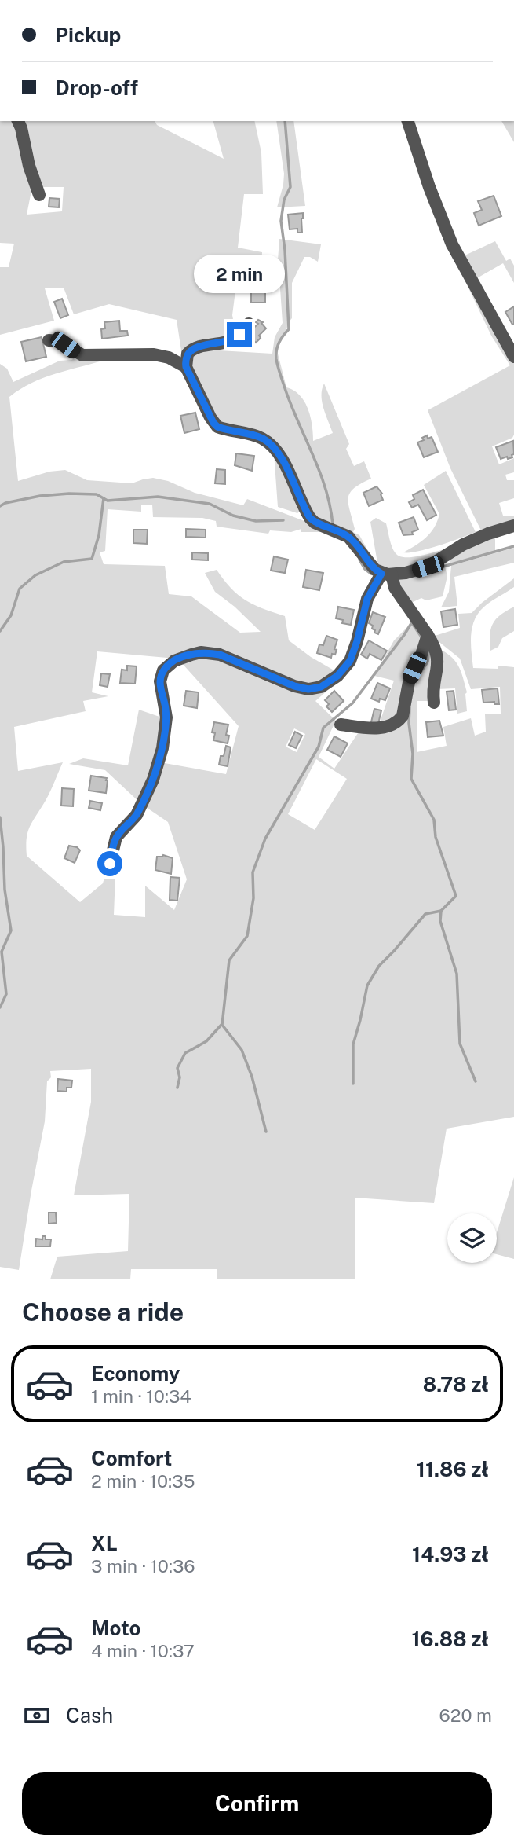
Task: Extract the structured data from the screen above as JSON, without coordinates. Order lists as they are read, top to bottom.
{
  "page": {
    "banner": ["Pickup", "Drop-off"],
    "bubble": "2 min",
    "heading": "Choose a ride",
    "list": [
      {
        "name": "Economy",
        "note": "1 min · 10:34",
        "value": "8.78 zł"
      },
      {
        "name": "Comfort",
        "note": "2 min · 10:35",
        "value": "11.86 zł"
      },
      {
        "name": "XL",
        "note": "3 min · 10:36",
        "value": "14.93 zł"
      },
      {
        "name": "Moto",
        "note": "4 min · 10:37",
        "value": "16.88 zł"
      }
    ],
    "pay": ["Cash", "620 m"],
    "buttons": "Confirm"
  }
}
